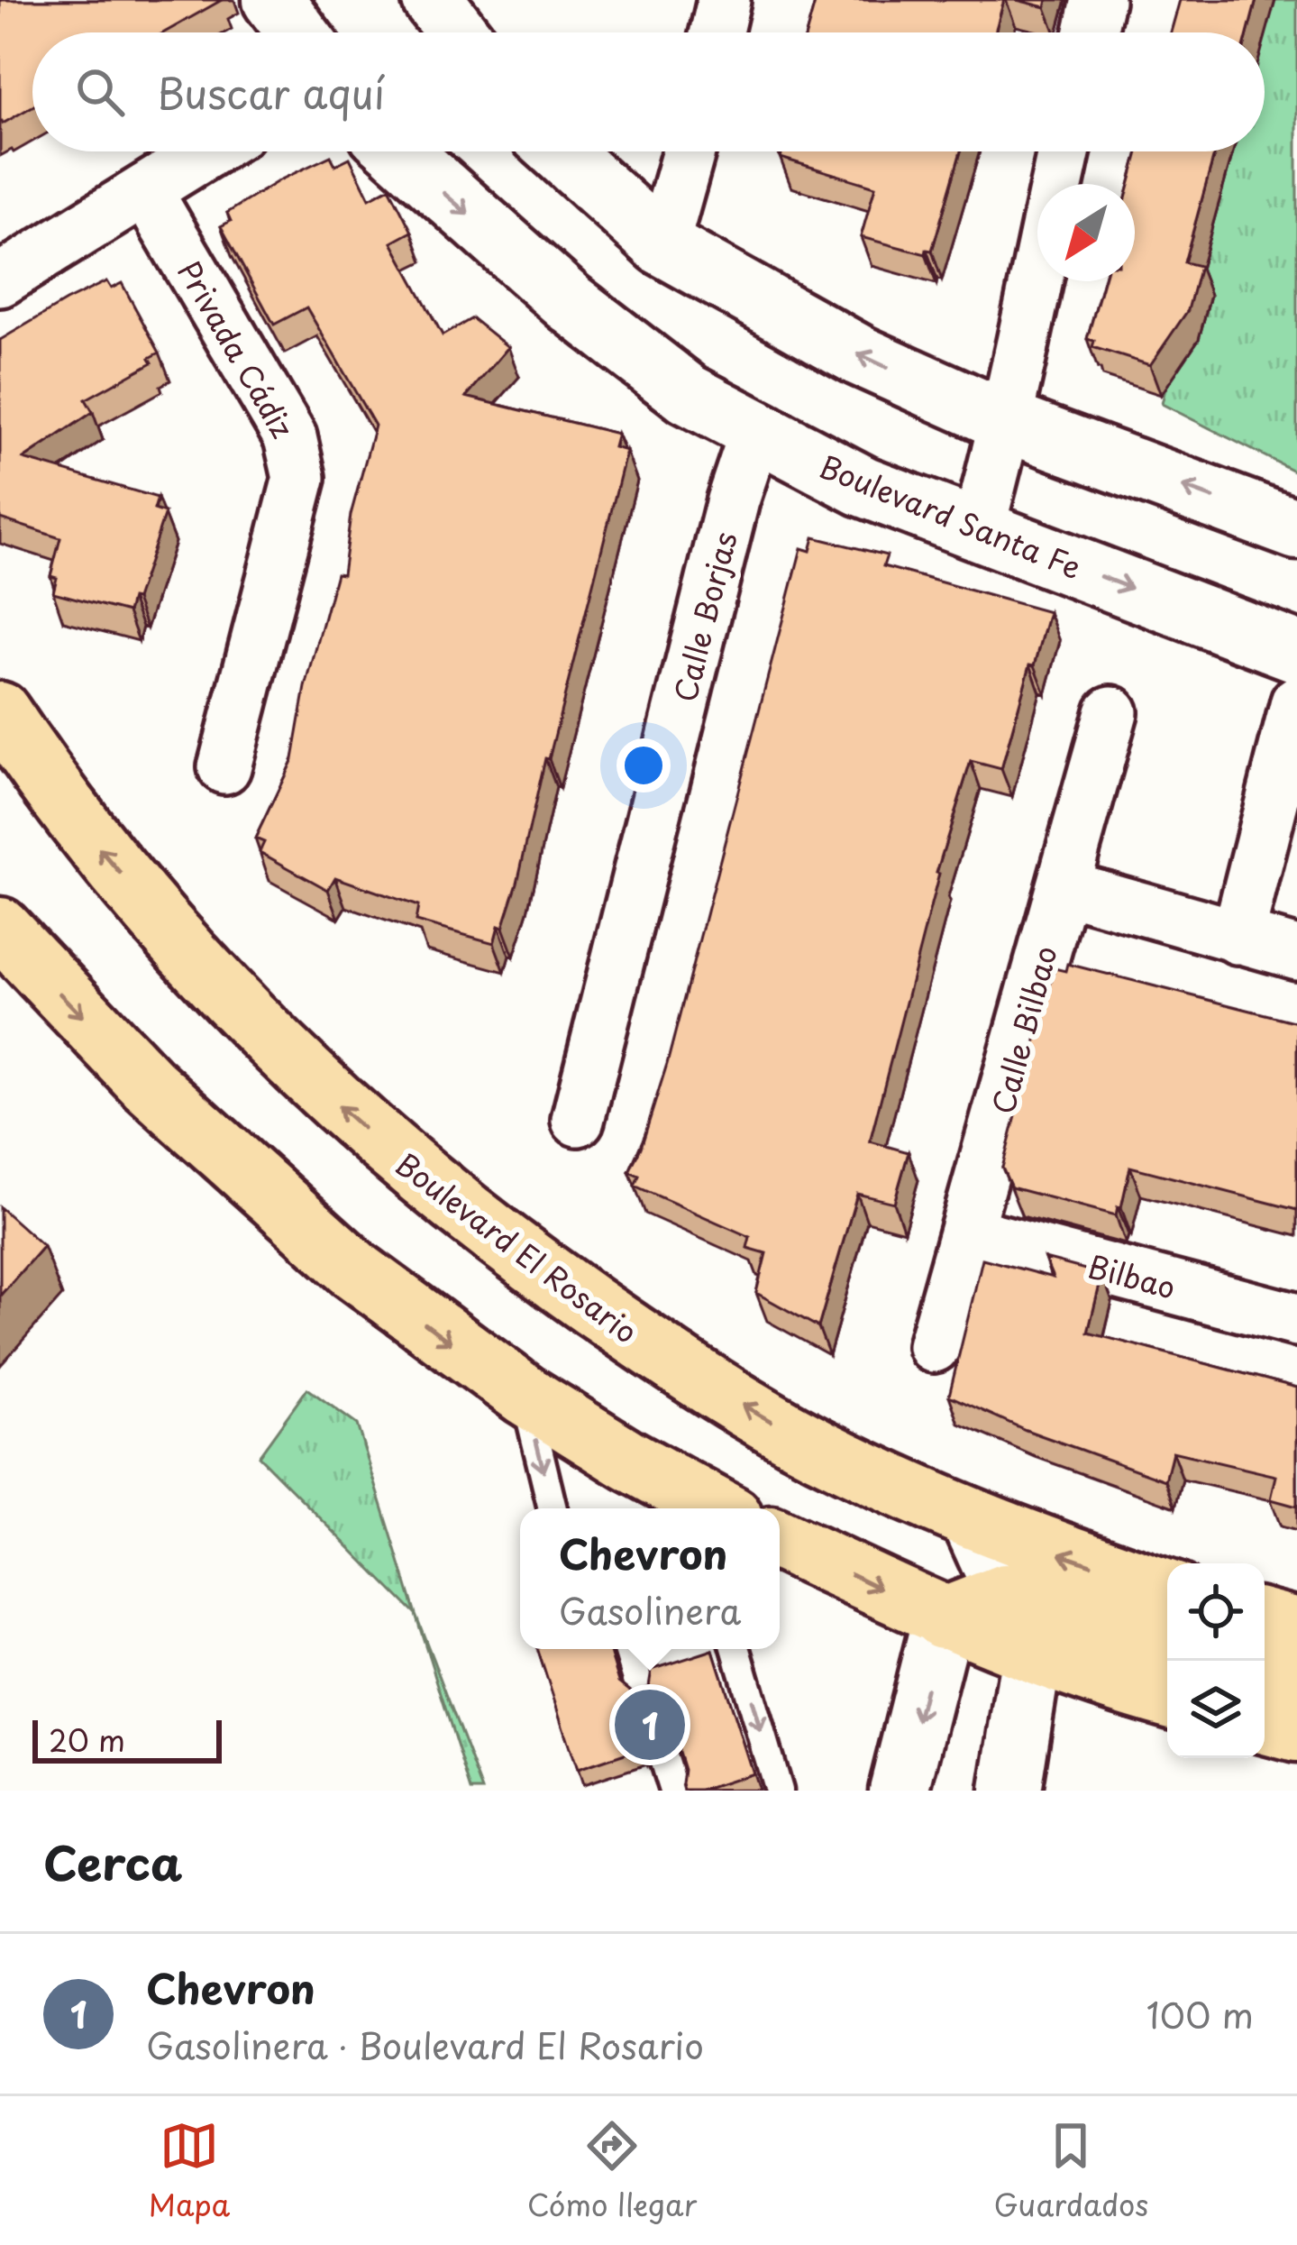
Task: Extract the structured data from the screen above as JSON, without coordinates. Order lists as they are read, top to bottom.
{
  "streets": {
    "main road": ["Boulevard El Rosario"],
    "street": [
      "Privada Cádiz",
      "Boulevard Santa Fe",
      "Calle Borjas",
      "Calle Bilbao",
      "Bilbao"
    ]
  },
  "crossings": [
    ["Boulevard Santa Fe", "Calle Borjas"],
    ["Calle Bilbao", "Bilbao"]
  ],
  "scale_bar": "20 m",
  "north": "bottom left",
  "page": {
    "search": "Buscar aquí",
    "popup": ["Chevron", "Gasolinera"],
    "pins": "1",
    "scale": "20 m",
    "heading": "Cerca",
    "list": [
      {
        "mark": "1",
        "name": "Chevron",
        "note": "Gasolinera · Boulevard El Rosario",
        "value": "100 m"
      }
    ],
    "nav": ["Mapa", "Cómo llegar", "Guardados"]
  }
}
